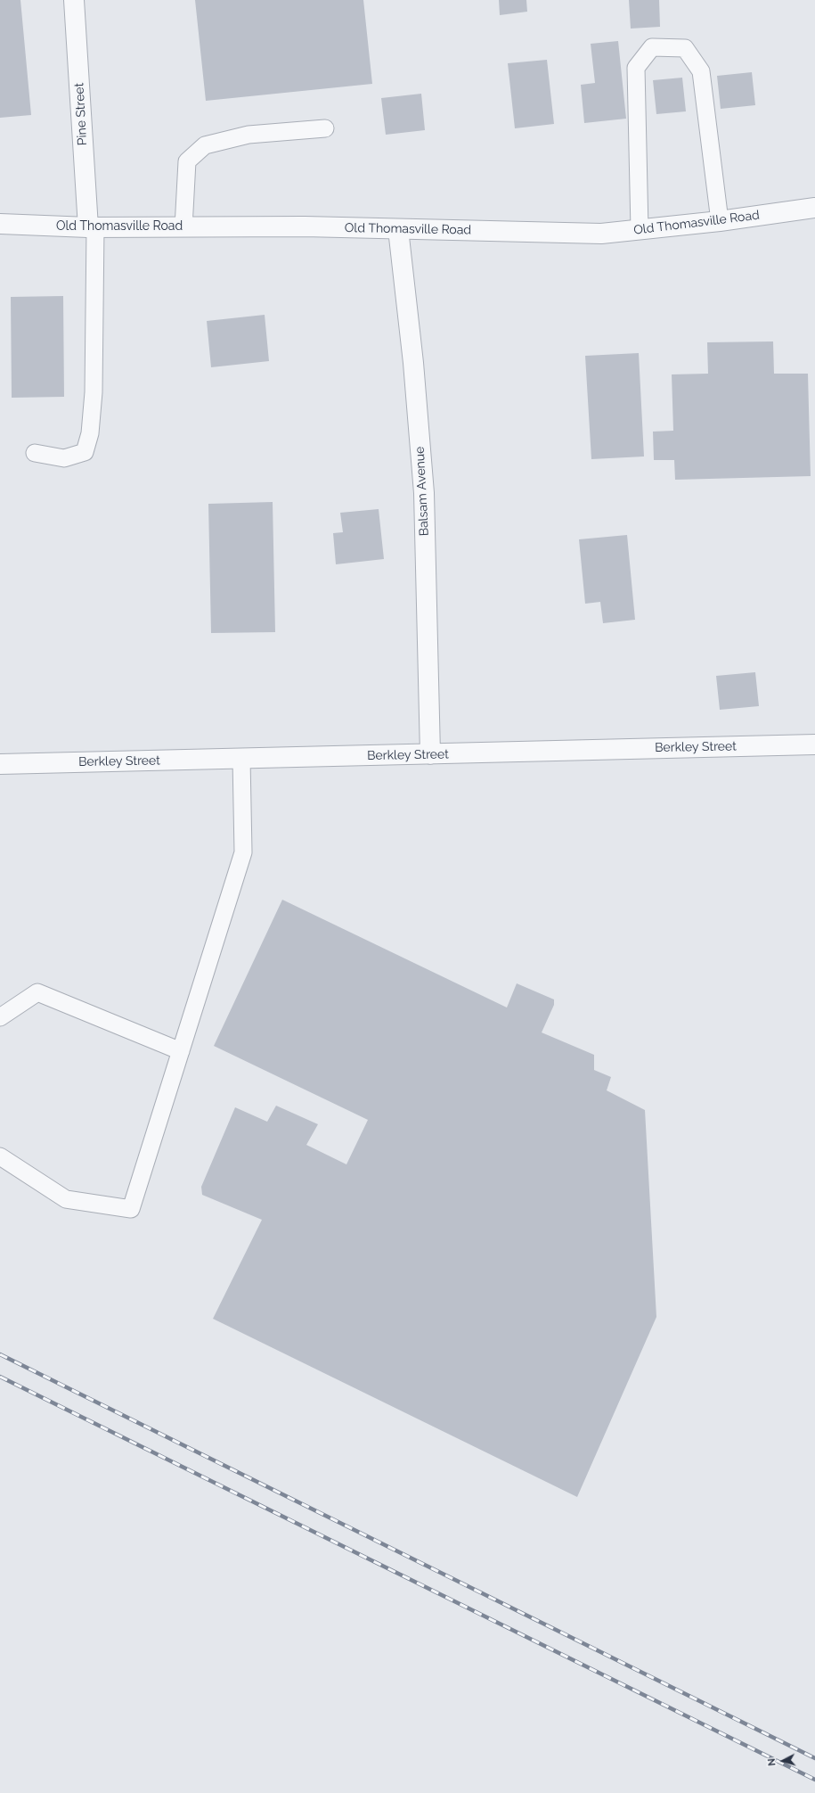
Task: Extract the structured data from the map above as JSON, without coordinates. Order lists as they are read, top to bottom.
{
  "streets": {
    "street": [
      "Pine Street",
      "Old Thomasville Road",
      "Balsam Avenue",
      "Berkley Street"
    ]
  },
  "crossings": [
    ["Pine Street", "Old Thomasville Road"],
    ["Old Thomasville Road", "Balsam Avenue"],
    ["Balsam Avenue", "Berkley Street"]
  ],
  "north": "left"
}
